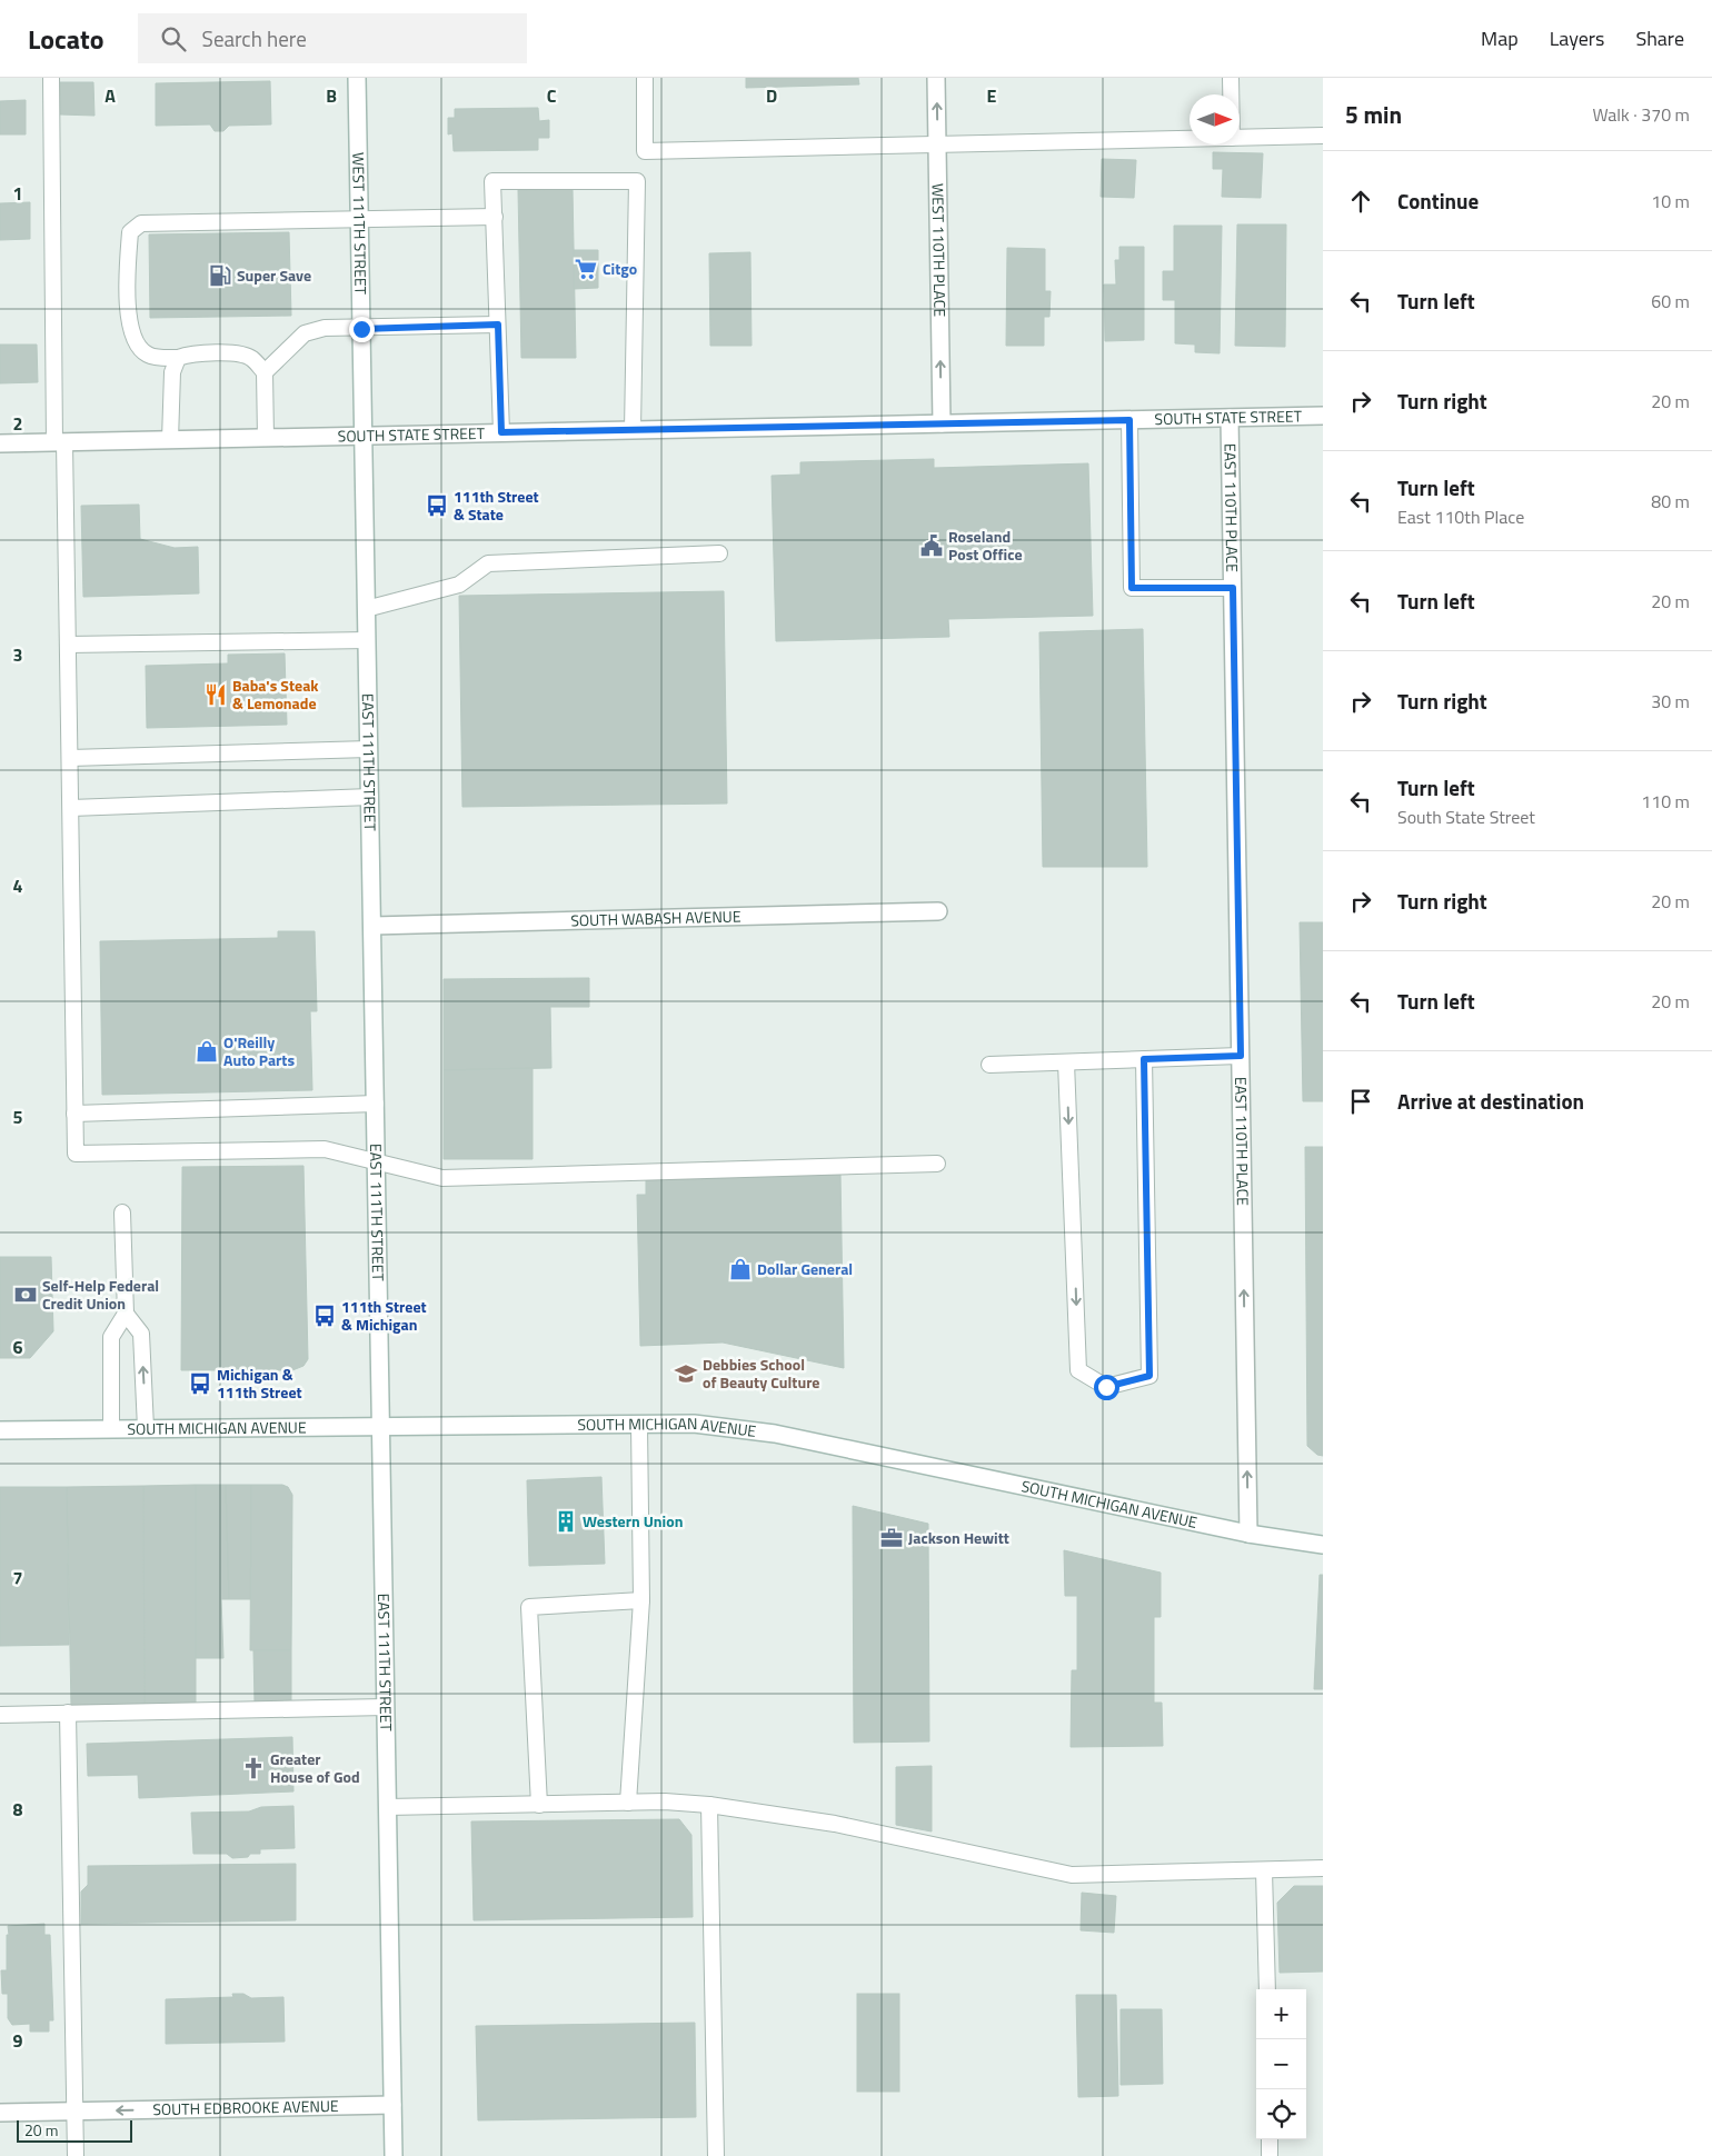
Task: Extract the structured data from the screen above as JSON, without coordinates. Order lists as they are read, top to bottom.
{
  "streets": {
    "street": [
      "WEST 111TH STREET",
      "WEST 110TH PLACE",
      "SOUTH STATE STREET",
      "EAST 110TH PLACE",
      "EAST 111TH STREET",
      "SOUTH WABASH AVENUE",
      "SOUTH MICHIGAN AVENUE",
      "SOUTH EDBROOKE AVENUE"
    ]
  },
  "crossings": [
    ["WEST 111TH STREET", "SOUTH STATE STREET"],
    ["WEST 111TH STREET", "EAST 111TH STREET"],
    ["WEST 110TH PLACE", "SOUTH STATE STREET"],
    ["SOUTH STATE STREET", "EAST 110TH PLACE"],
    ["SOUTH STATE STREET", "EAST 111TH STREET"],
    ["EAST 110TH PLACE", "SOUTH MICHIGAN AVENUE"],
    ["EAST 111TH STREET", "SOUTH WABASH AVENUE"],
    ["EAST 111TH STREET", "SOUTH MICHIGAN AVENUE"],
    ["EAST 111TH STREET", "SOUTH EDBROOKE AVENUE"]
  ],
  "one_way": ["WEST 110TH PLACE", "EAST 110TH PLACE", "SOUTH EDBROOKE AVENUE"],
  "places": {
    "supermarket": ["Citgo"],
    "fuel station": ["Super Save"],
    "bus stop": ["111th Street & State", "111th Street & Michigan", "Michigan & 111th Street"],
    "public building": ["Roseland Post Office"],
    "restaurant": ["Baba's Steak & Lemonade"],
    "shop": ["O'Reilly Auto Parts", "Dollar General"],
    "bank": ["Self-Help Federal Credit Union"],
    "school or university": ["Debbies School of Beauty Culture"],
    "building": ["Western Union"],
    "office": ["Jackson Hewitt"],
    "church": ["Greater House of God"]
  },
  "scale_bar": "20 m",
  "north": "right",
  "page": {
    "header": "Locato",
    "search": "Search here",
    "nav": ["Map", "Layers", "Share"],
    "heading": ["5 min", "Walk · 370 m"],
    "list": [
      ["Continue", "10 m"],
      ["Turn left", "60 m"],
      ["Turn right", "20 m"],
      ["Turn left", "East 110th Place", "80 m"],
      ["Turn left", "20 m"],
      ["Turn right", "30 m"],
      ["Turn left", "South State Street", "110 m"],
      ["Turn right", "20 m"],
      ["Turn left", "20 m"],
      "Arrive at destination"
    ],
    "map_buttons": ["+", "−"],
    "scale": "20 m"
  },
  "grid": {
    "columns": [
      "A",
      "B",
      "C",
      "D",
      "E"
    ],
    "rows": [
      "1",
      "2",
      "3",
      "4",
      "5",
      "6",
      "7",
      "8",
      "9"
    ]
  }
}
